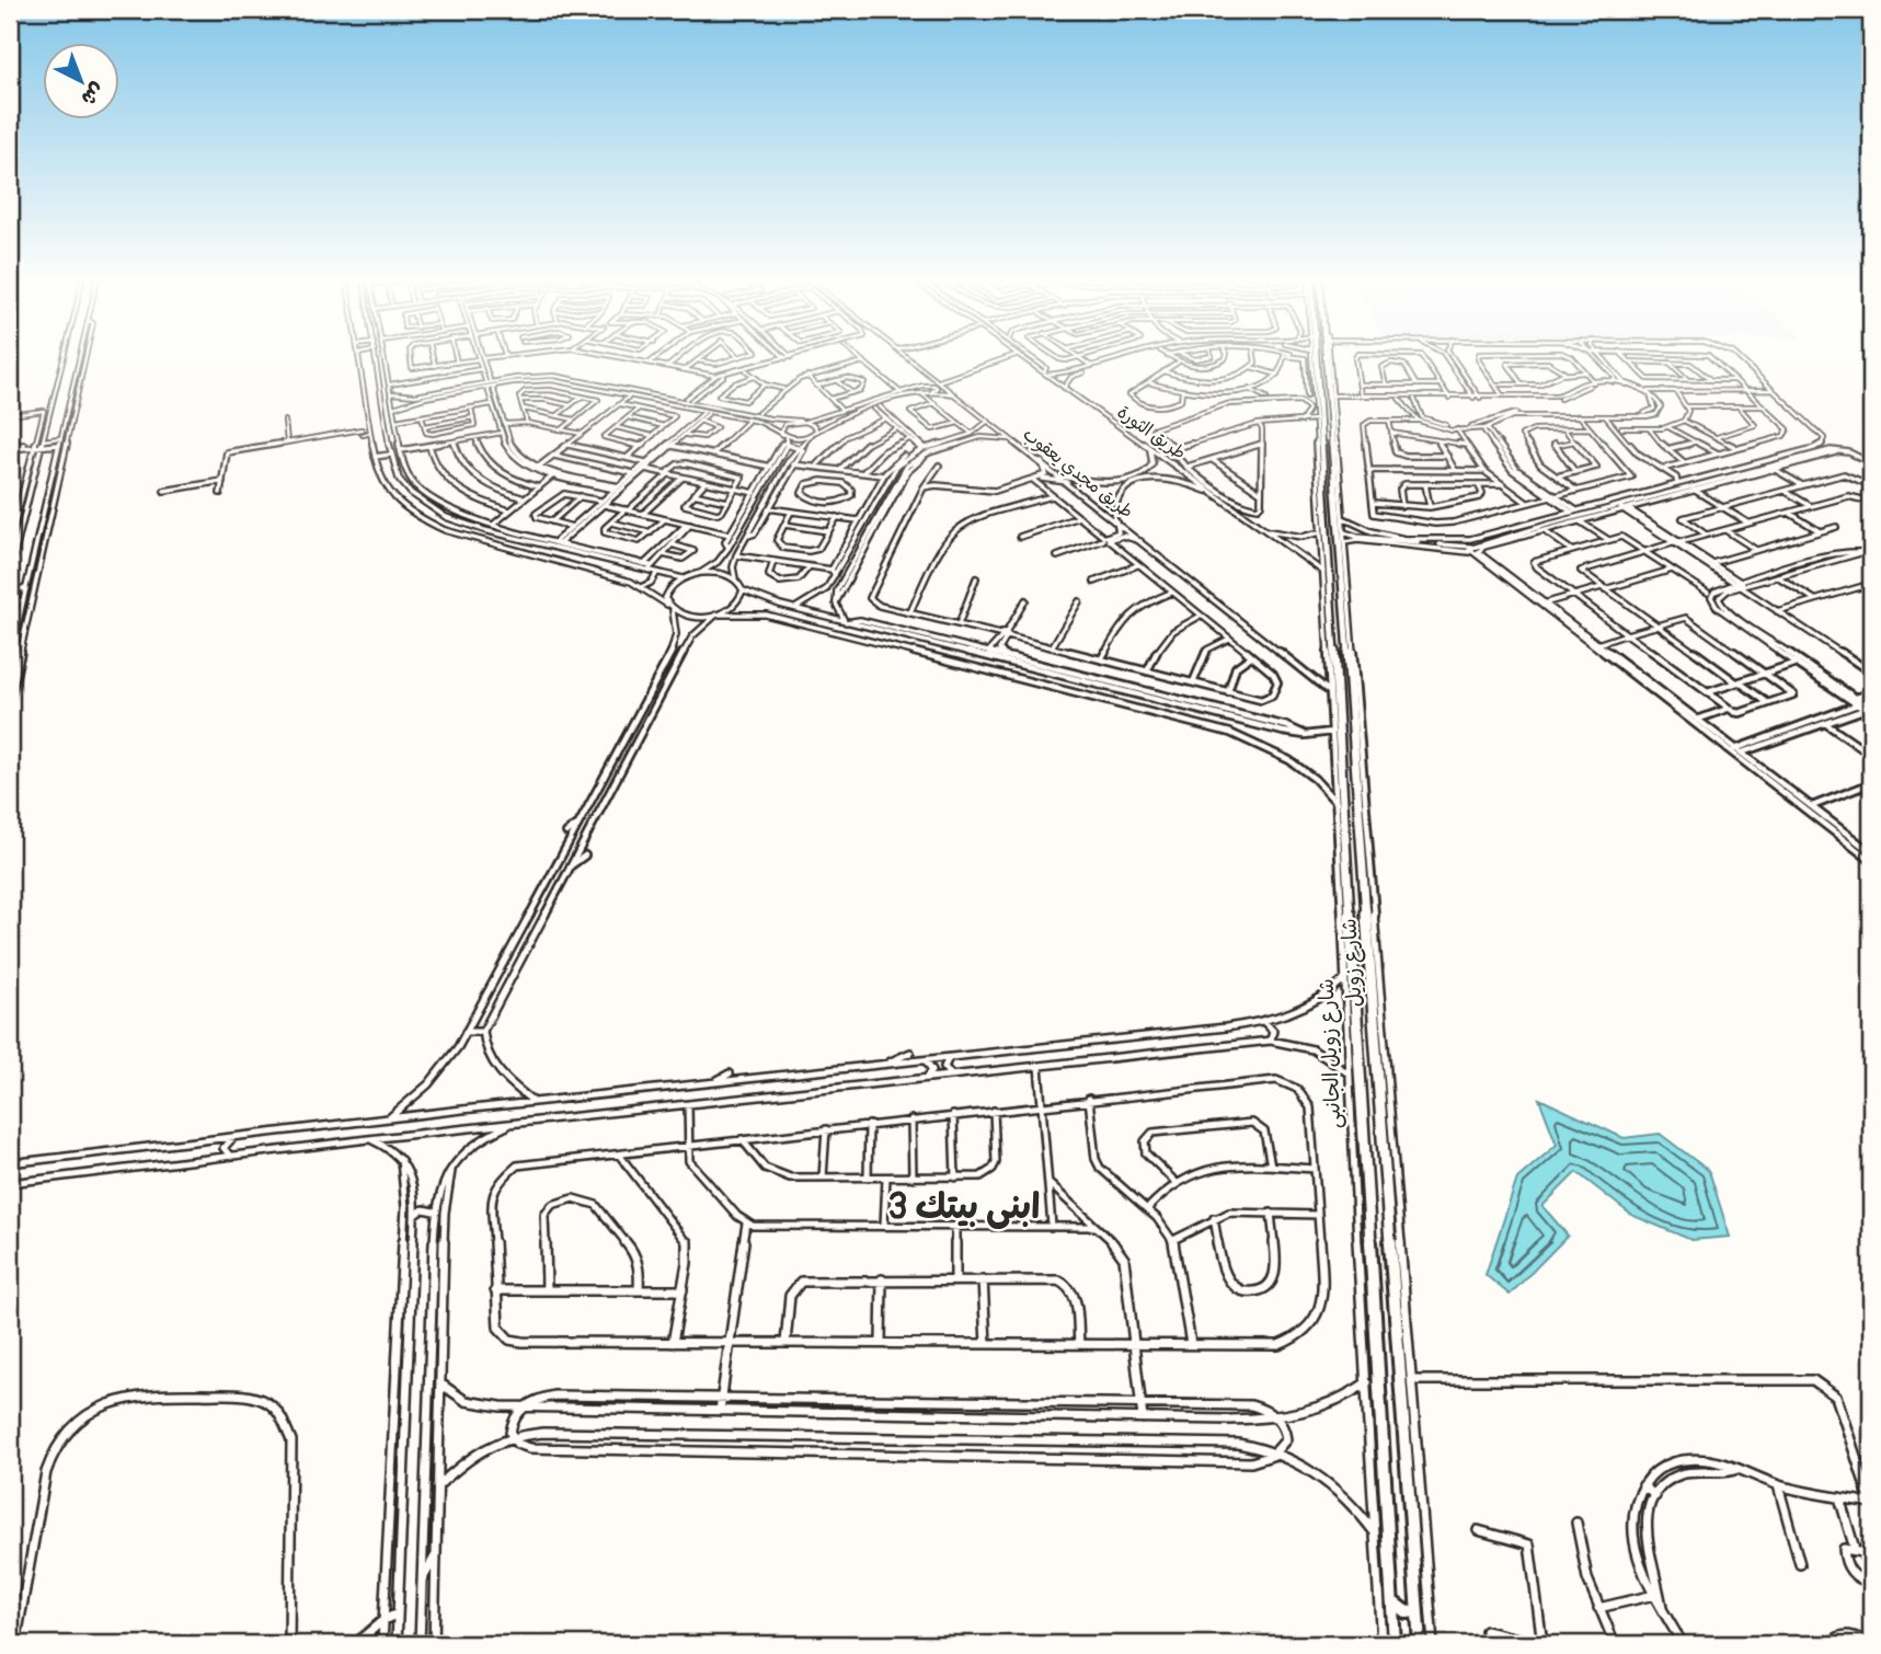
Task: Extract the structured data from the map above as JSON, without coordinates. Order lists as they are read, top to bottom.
{
  "streets": {
    "main road": ["شارع زويل"],
    "street": ["طريق الثورة", "طريق مجدي يعقوب", "شارع زويل الجانبى"]
  },
  "crossings": [
    ["طريق الثورة", "شارع زويل الجانبى"],
    ["طريق مجدي يعقوب", "شارع زويل الجانبى"],
    ["شارع زويل", "شارع زويل الجانبى"]
  ],
  "districts": ["ابنى بيتك 3"],
  "north": "bottom right"
}
